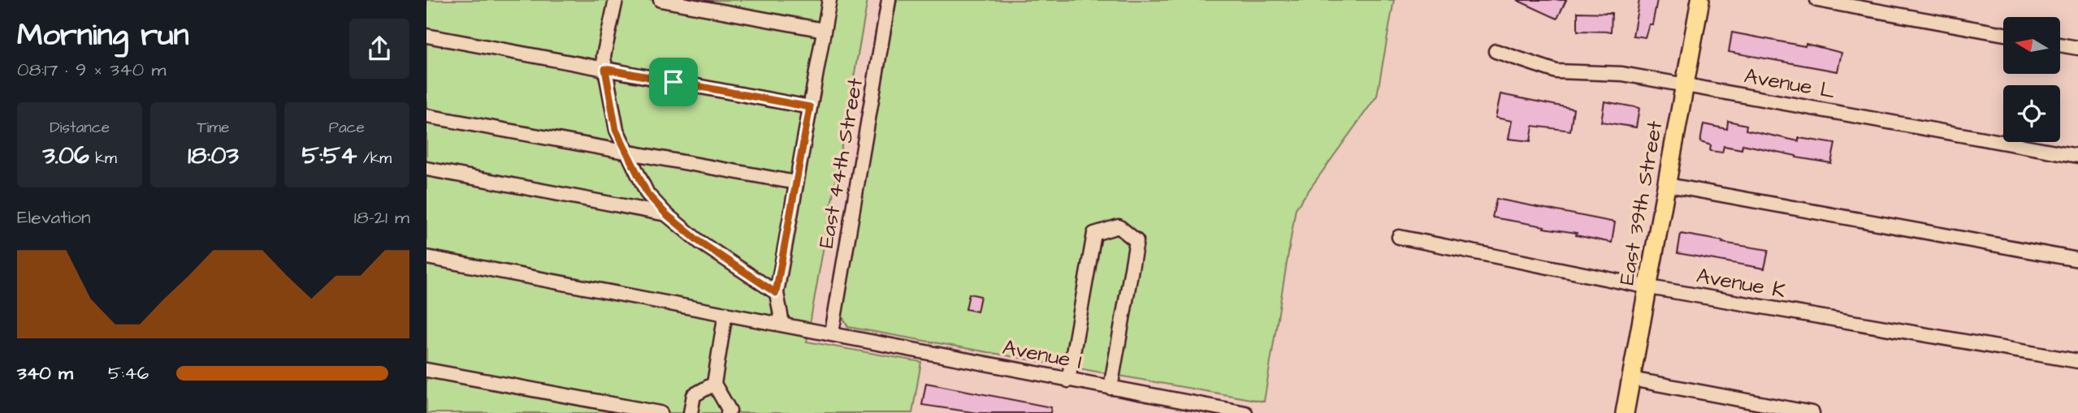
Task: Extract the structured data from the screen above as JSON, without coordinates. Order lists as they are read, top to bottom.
{
  "streets": {
    "main road": ["East 39th Street"],
    "street": [
      "Avenue L",
      "East 44th Street",
      "Avenue K",
      "Avenue I"
    ]
  },
  "crossings": [
    ["Avenue L", "East 39th Street"],
    ["East 44th Street", "Avenue I"],
    ["East 39th Street", "Avenue K"]
  ],
  "north": "left",
  "page": {
    "heading": ["Morning run", "08:17 · 9 × 340 m"],
    "stats": [
      ["Distance", "3.06 km"],
      ["Time", "18:03"],
      ["Pace", "5:54 /km"]
    ],
    "chart": ["Elevation", "18–21 m"],
    "list": [
      {
        "name": "340 m",
        "note": "5:46"
      }
    ]
  }
}
